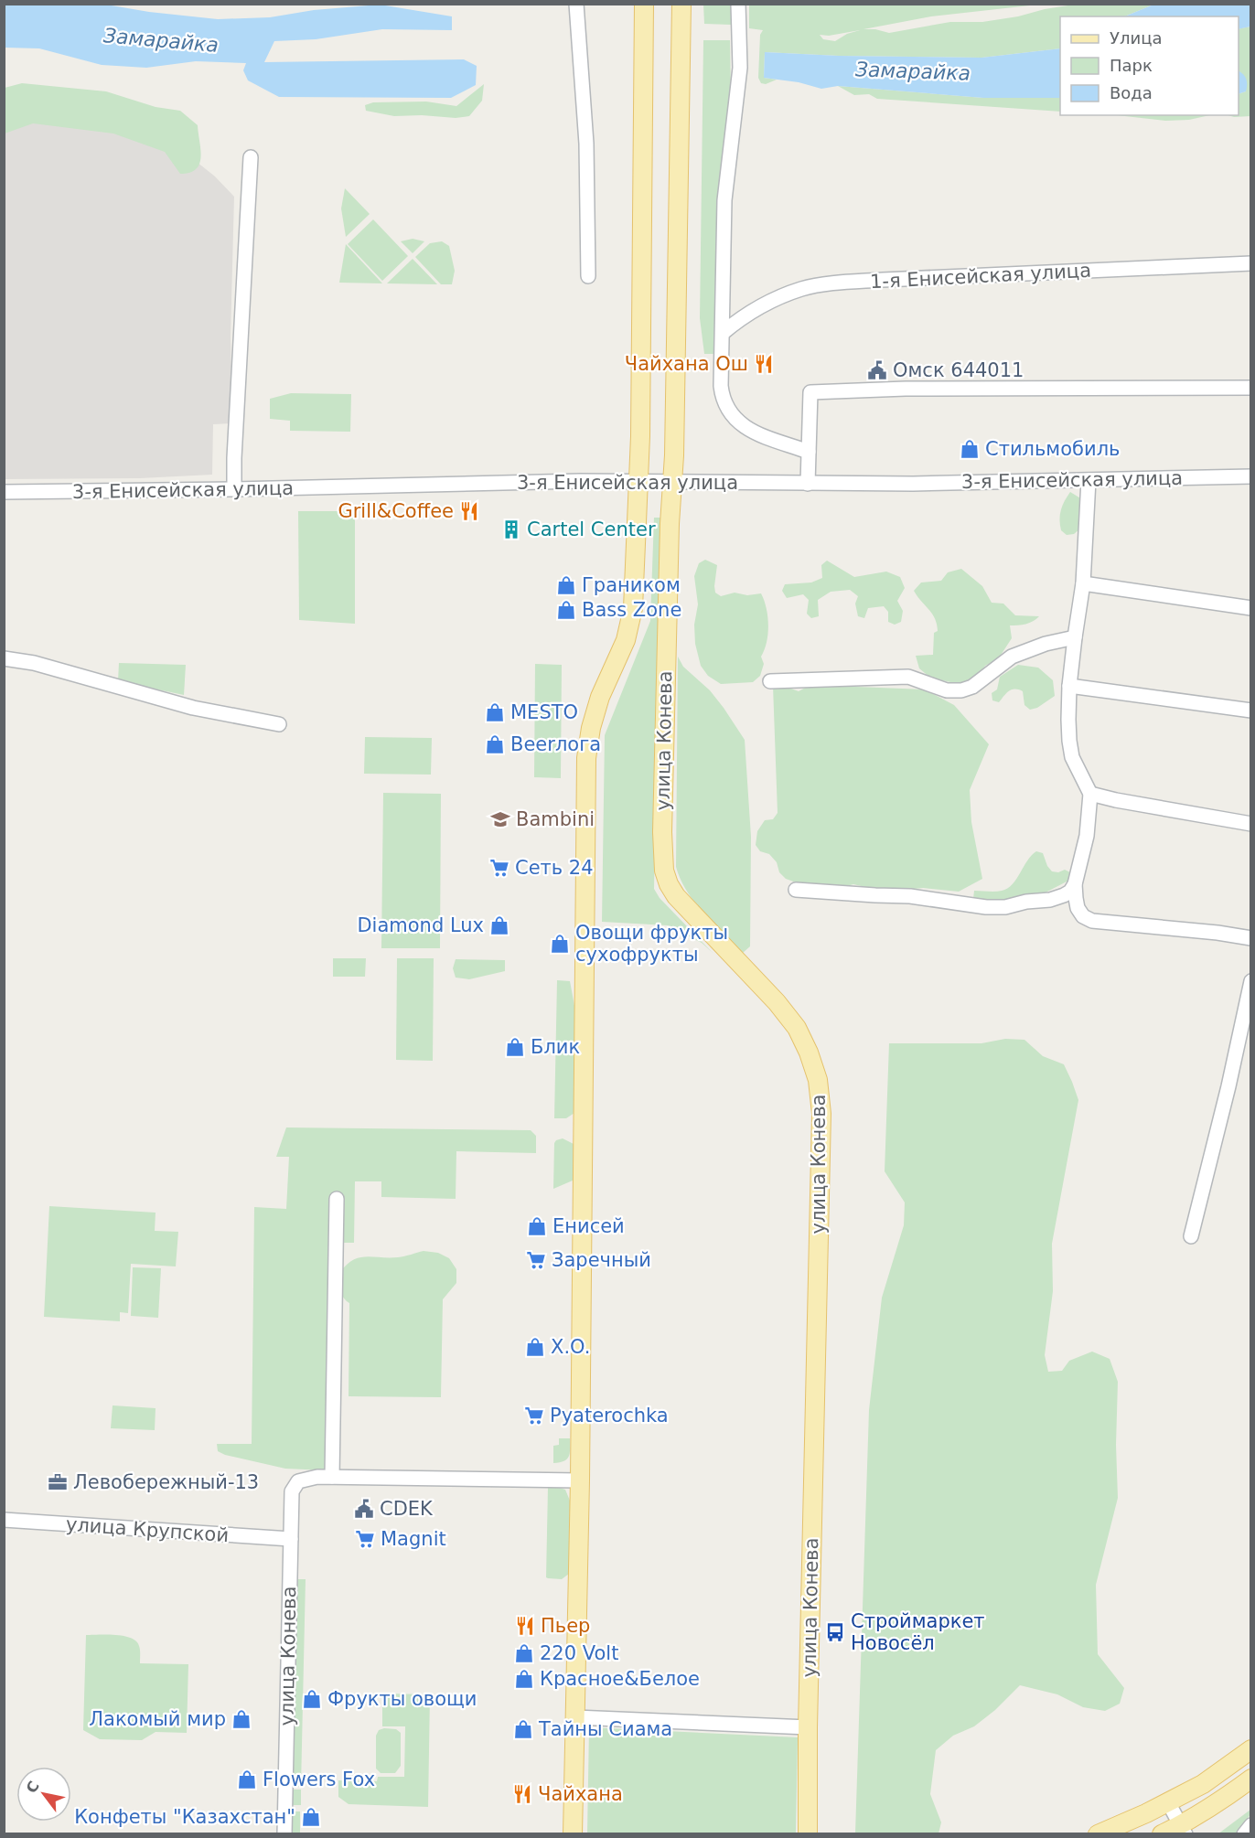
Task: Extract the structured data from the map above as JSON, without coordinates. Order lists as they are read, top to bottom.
{
  "streets": {
    "main road": ["улица Конева"],
    "street": ["1-я Енисейская улица", "3-я Енисейская улица", "улица Крупской"]
  },
  "crossings": [
    ["3-я Енисейская улица", "улица Конева"],
    ["улица Конева", "улица Крупской"]
  ],
  "water": ["Замарайка"],
  "places": {
    "restaurant": [
      "Чайхана Ош",
      "Grill&Coffee",
      "Пьер",
      "Чайхана"
    ],
    "public building": ["Омск 644011", "CDEK"],
    "shop": [
      "Стильмобиль",
      "Граником",
      "Bass Zone",
      "MESTO",
      "Beerлога",
      "Diamond Lux",
      "Овощи фрукты сухофрукты",
      "Блик",
      "Енисей",
      "X.O.",
      "220 Volt",
      "Красное&Белое",
      "Фрукты овощи",
      "Лакомый мир",
      "Тайны Сиама",
      "Flowers Fox",
      "Конфеты \"Казахстан\""
    ],
    "building": ["Cartel Center"],
    "school or university": ["Bambini"],
    "supermarket": [
      "Сеть 24",
      "Заречный",
      "Pyaterochka",
      "Magnit"
    ],
    "office": ["Левобережный-13"],
    "bus stop": ["Строймаркет Новосёл"]
  },
  "legend": ["Улица", "Парк", "Вода"],
  "north": "top left"
}
